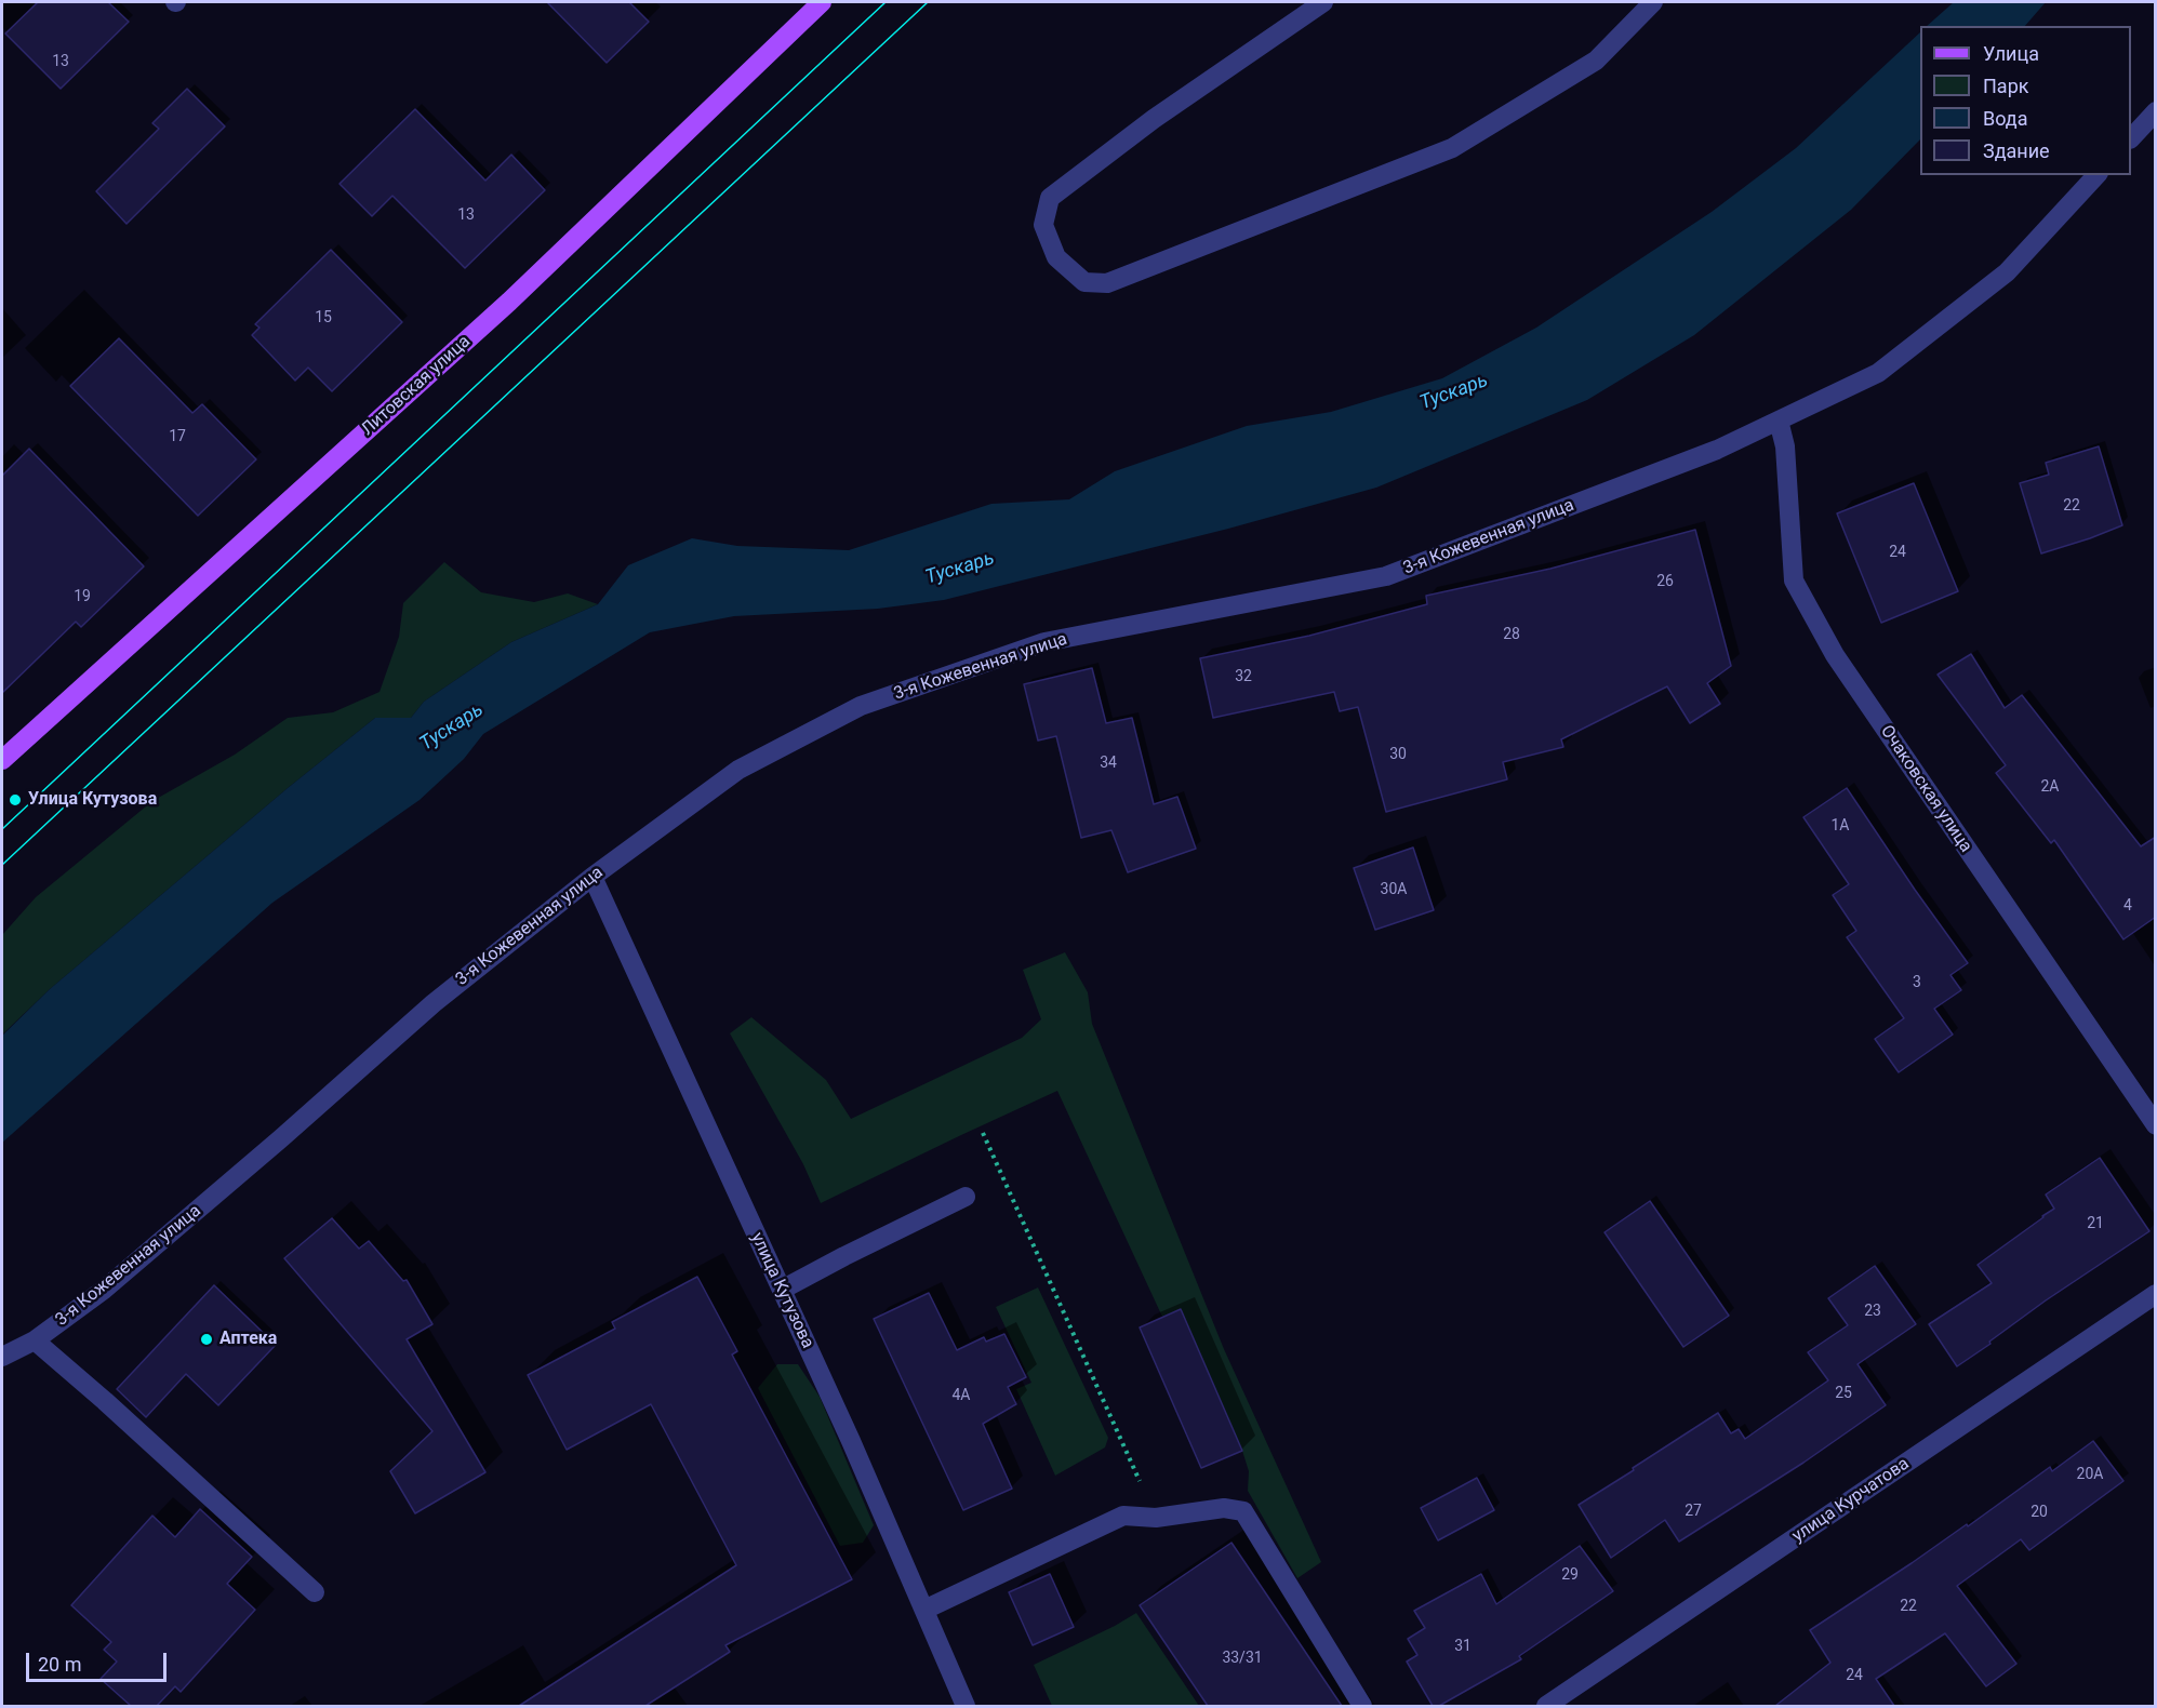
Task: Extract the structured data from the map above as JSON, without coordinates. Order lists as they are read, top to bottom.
{
  "streets": {
    "main road": ["Литовская улица"],
    "street": [
      "3-я Кожевенная улица",
      "Очаковская улица",
      "улица Кутузова",
      "улица Курчатова"
    ]
  },
  "crossings": [
    ["3-я Кожевенная улица", "Очаковская улица"],
    ["3-я Кожевенная улица", "улица Кутузова"]
  ],
  "water": ["Тускарь"],
  "places": ["Улица Кутузова", "Аптека"],
  "house_numbers": [
    "13",
    "13",
    "15",
    "17",
    "22",
    "24",
    "26",
    "19",
    "28",
    "32",
    "30",
    "34",
    "2А",
    "1А",
    "30А",
    "4",
    "3",
    "21",
    "23",
    "25",
    "4А",
    "20А",
    "27",
    "20",
    "29",
    "22",
    "31",
    "33/31",
    "24"
  ],
  "legend": [
    "Улица",
    "Парк",
    "Вода",
    "Здание"
  ],
  "scale_bar": "20 m"
}
